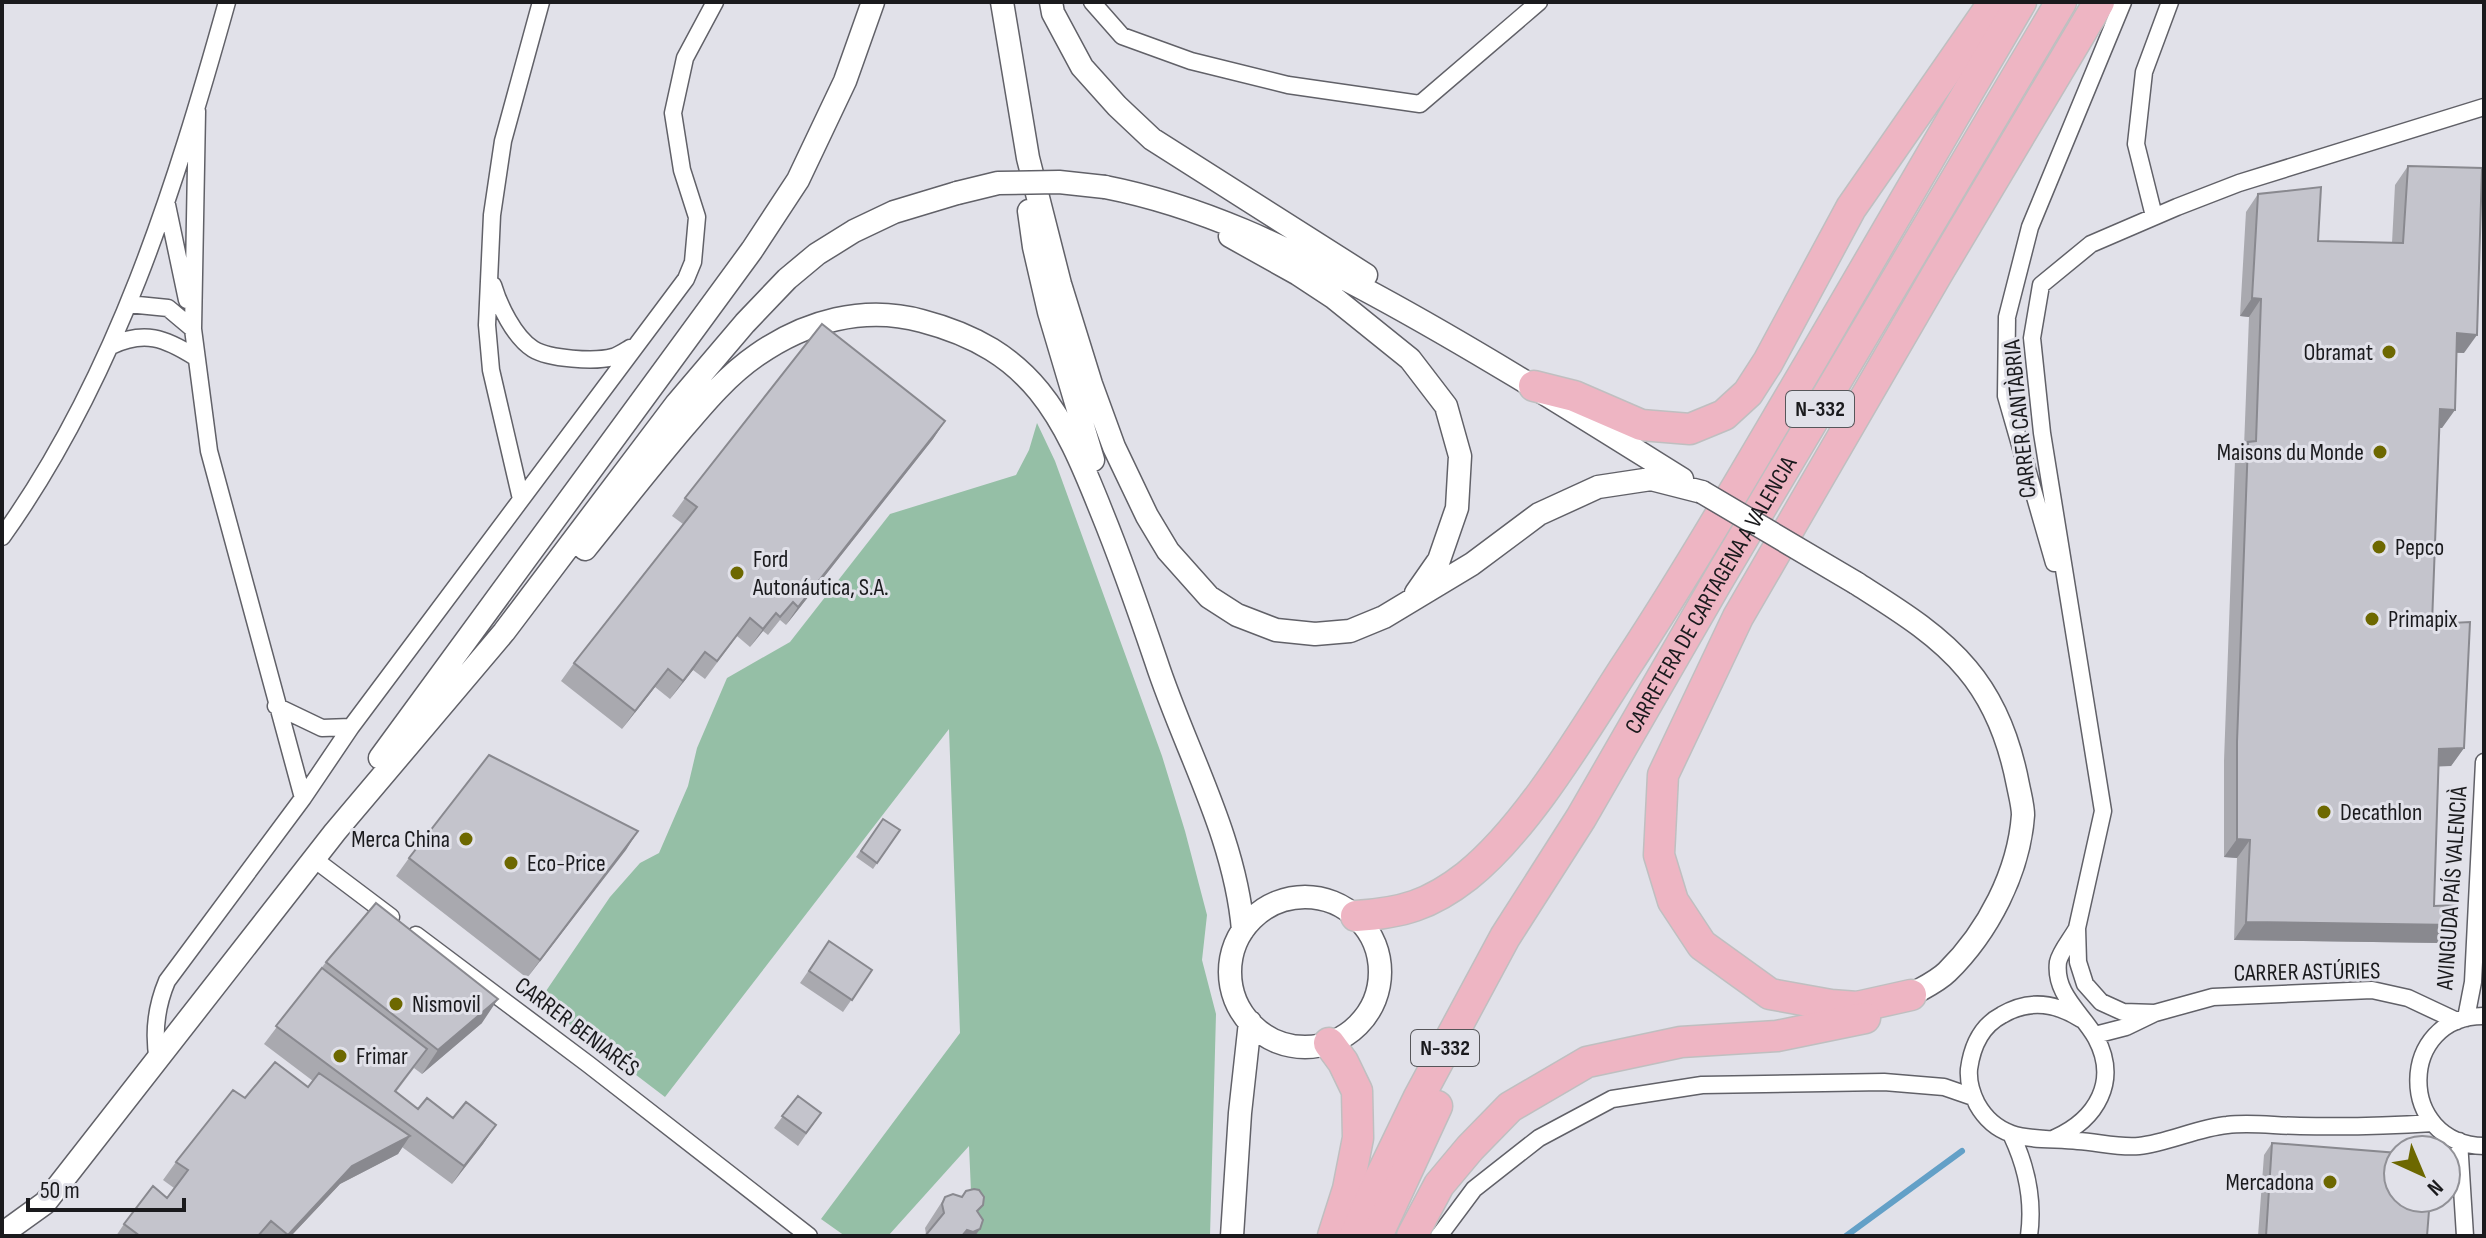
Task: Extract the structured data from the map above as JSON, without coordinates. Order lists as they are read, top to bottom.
{
  "streets": {
    "highway": ["N-332", "CARRETERA DE CARTAGENA A VALENCIA"],
    "street": [
      "CARRER CANTÀBRIA",
      "AVINGUDA PAÍS VALENCIÀ",
      "CARRER ASTÚRIES",
      "CARRER BENIARÉS"
    ]
  },
  "crossings": [
    ["AVINGUDA PAÍS VALENCIÀ", "CARRER ASTÚRIES"]
  ],
  "places": [
    "Obramat",
    "Maisons du Monde",
    "Pepco",
    "Ford Autonáutica, S.A.",
    "Primapix",
    "Decathlon",
    "Merca China",
    "Eco-Price",
    "Nismovil",
    "Frimar",
    "Mercadona"
  ],
  "scale_bar": "50 m",
  "north": "bottom right"
}
